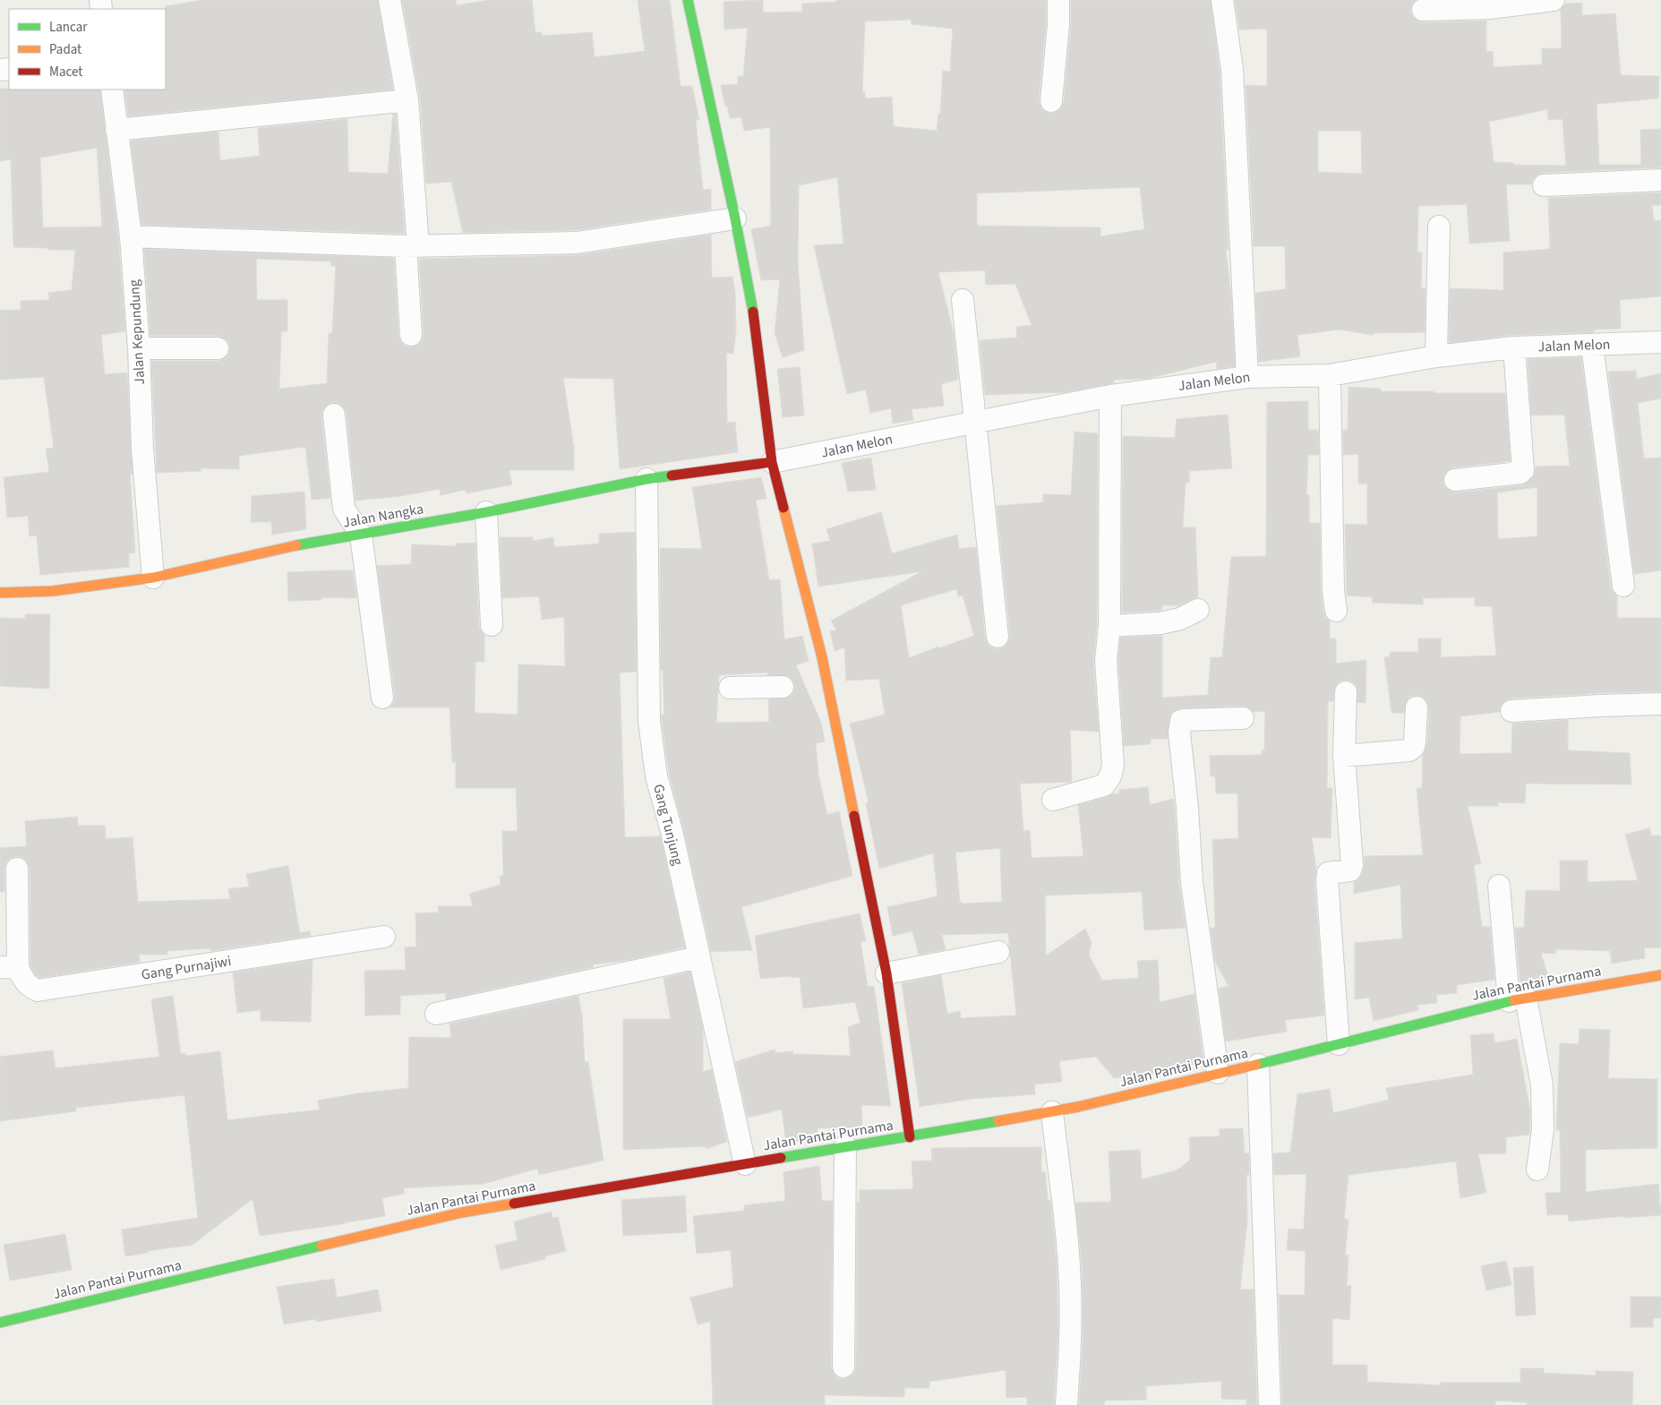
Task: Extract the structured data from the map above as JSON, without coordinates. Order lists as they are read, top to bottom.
{
  "streets": {
    "street": [
      "Jalan Kepundung",
      "Jalan Melon",
      "Jalan Nangka",
      "Gang Tunjung",
      "Gang Purnajiwi",
      "Jalan Pantai Purnama"
    ]
  },
  "crossings": [
    ["Jalan Kepundung", "Jalan Nangka"],
    ["Jalan Melon", "Jalan Nangka"],
    ["Jalan Nangka", "Gang Tunjung"],
    ["Gang Tunjung", "Jalan Pantai Purnama"]
  ],
  "legend": ["Lancar", "Padat", "Macet"]
}
